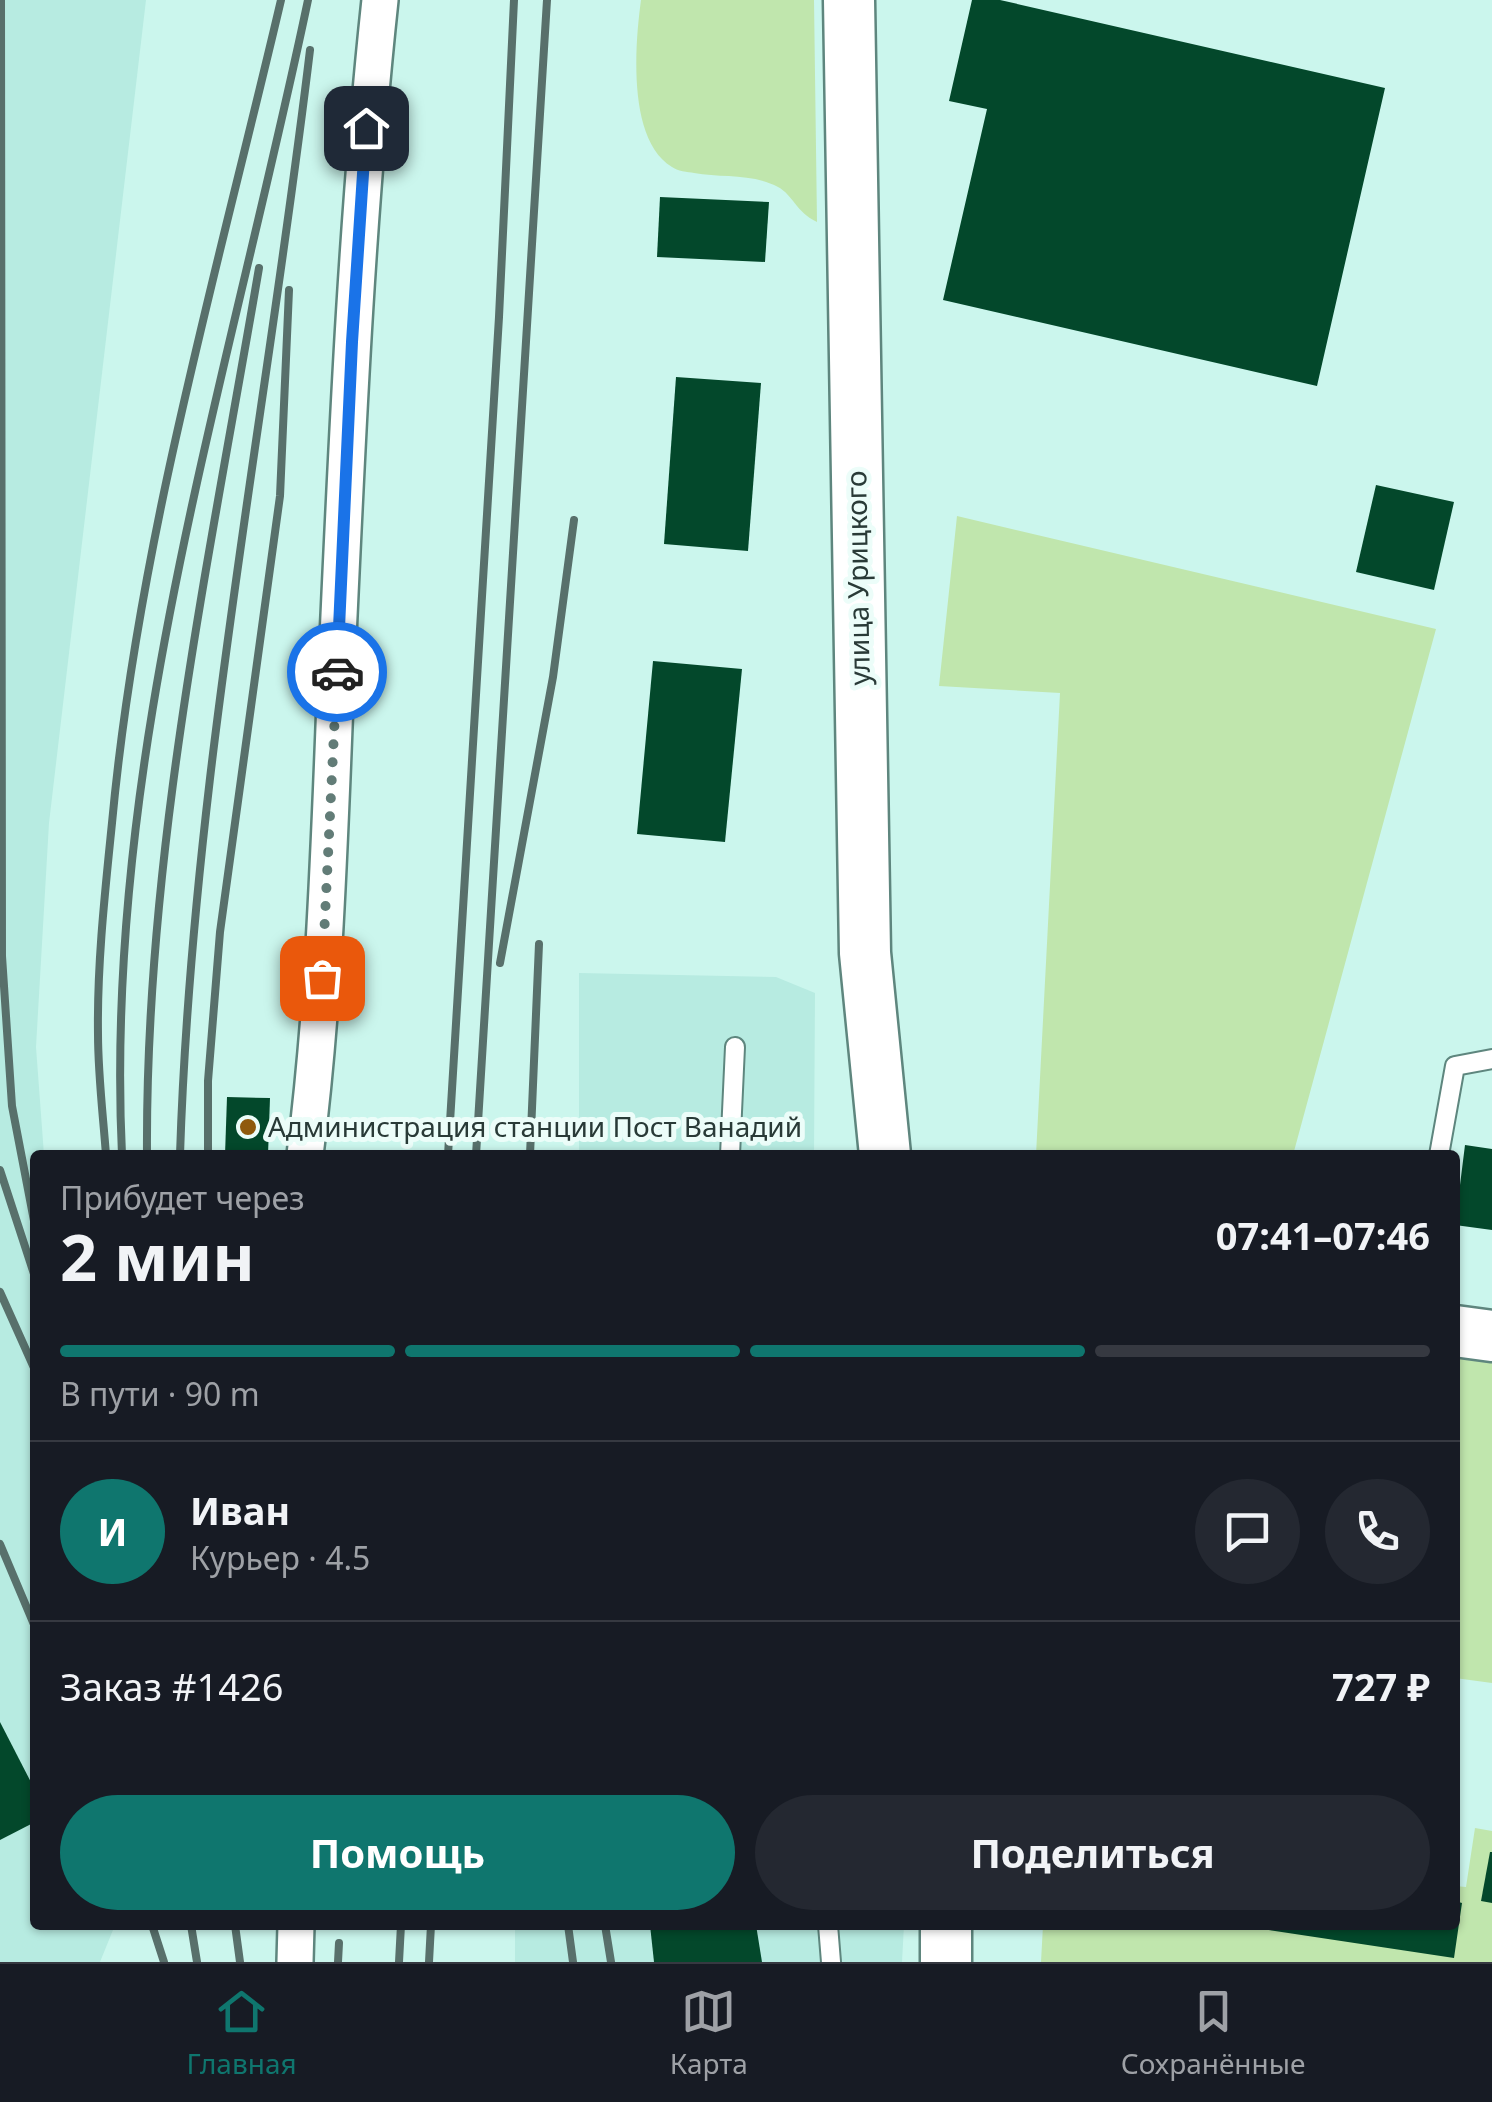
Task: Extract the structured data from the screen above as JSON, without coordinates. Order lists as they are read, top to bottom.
{
  "streets": {
    "street": ["улица Урицкого"]
  },
  "places": ["Администрация станции Пост Ванадий"],
  "page": {
    "heading": ["2 мин", "Прибудет через", "07:41–07:46"],
    "panel": [
      "Иван",
      "Курьер · 4.5",
      "Заказ #1426",
      "727 ₽"
    ],
    "bar": "В пути · 90 m",
    "round": "И",
    "buttons": ["Помощь", "Поделиться"],
    "tabs": ["Главная", "Карта", "Сохранённые"]
  }
}
